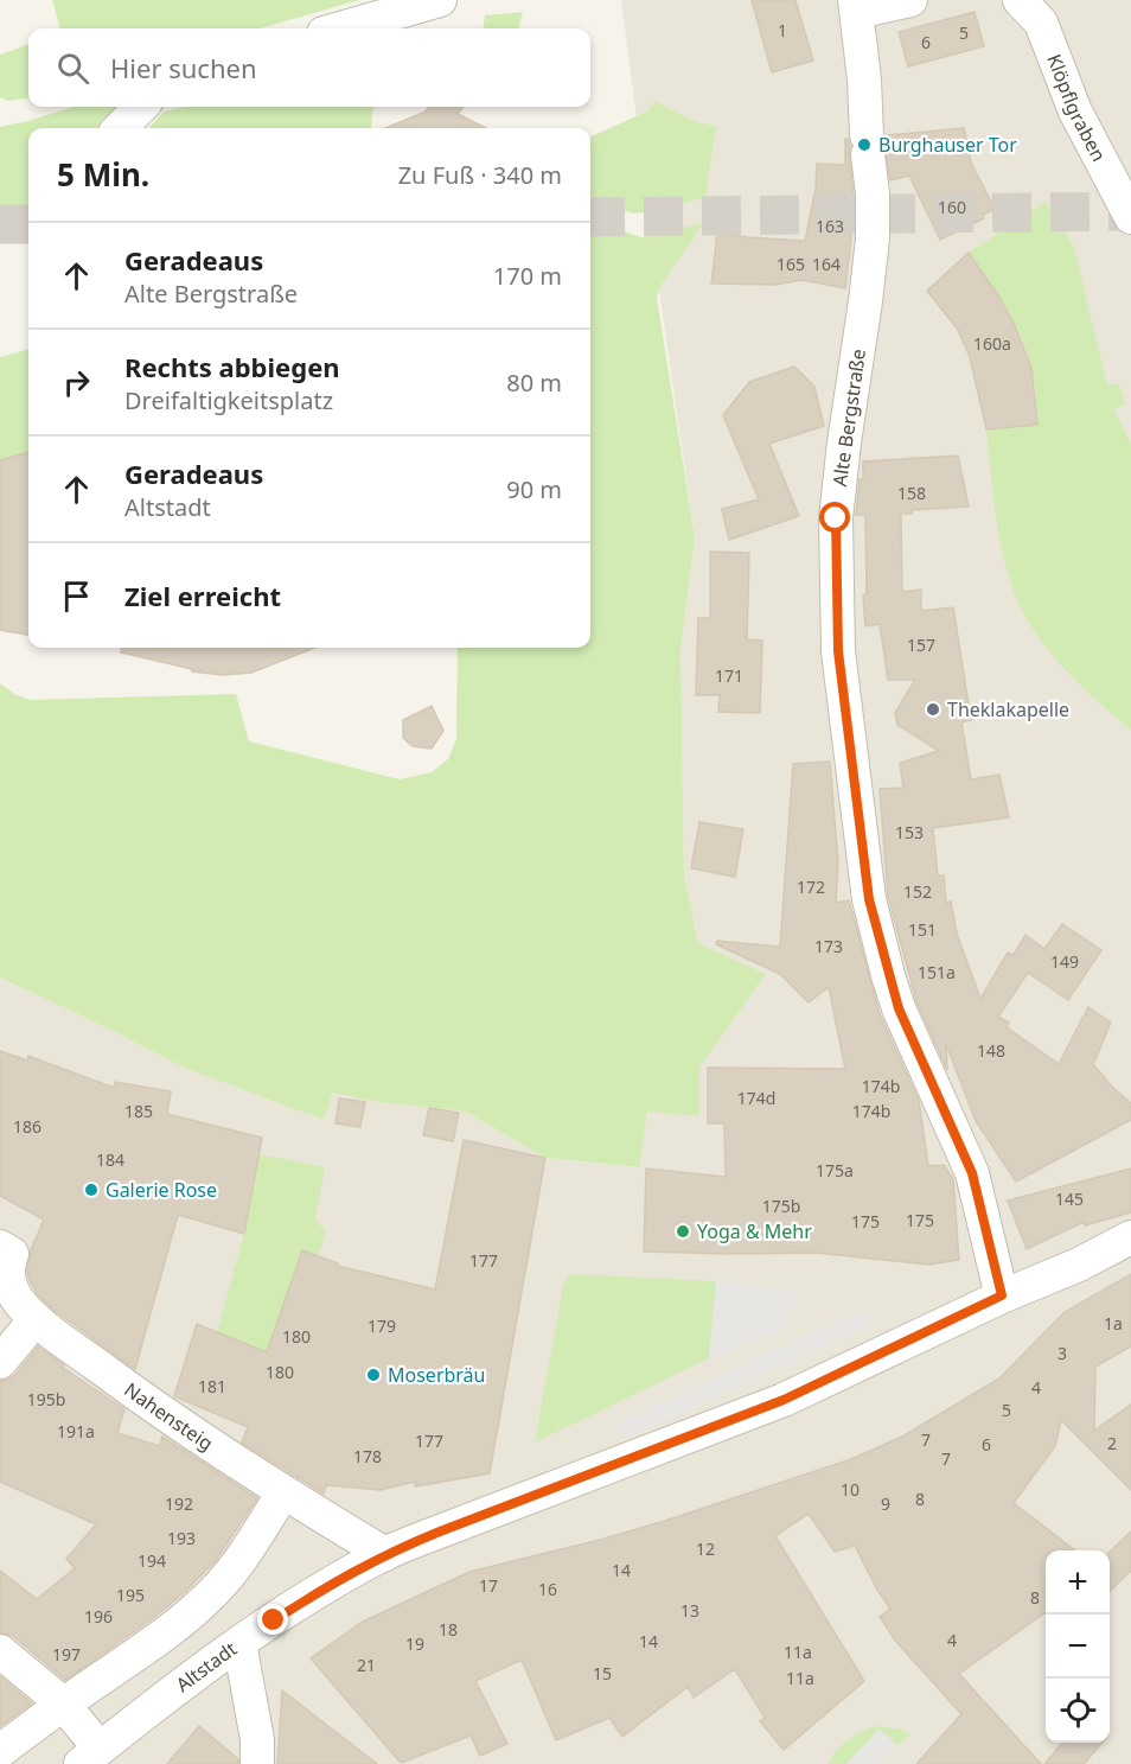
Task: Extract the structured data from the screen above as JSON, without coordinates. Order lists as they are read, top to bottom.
{
  "streets": {
    "street": [
      "Klöpflgraben",
      "Alte Bergstraße",
      "Nahensteig",
      "Altstadt"
    ]
  },
  "crossings": [
    ["Alte Bergstraße", "Altstadt"],
    ["Nahensteig", "Altstadt"]
  ],
  "places": [
    "Burghauser Tor",
    "Theklakapelle",
    "Galerie Rose",
    "Yoga & Mehr",
    "Moserbräu"
  ],
  "house_numbers": [
    "1",
    "5",
    "6",
    "160",
    "163",
    "165",
    "164",
    "160a",
    "158",
    "157",
    "171",
    "153",
    "172",
    "152",
    "151",
    "173",
    "149",
    "151a",
    "148",
    "174b",
    "174d",
    "185",
    "174b",
    "186",
    "184",
    "175a",
    "145",
    "175b",
    "175",
    "175",
    "177",
    "1a",
    "179",
    "180",
    "3",
    "180",
    "181",
    "4",
    "195b",
    "5",
    "191a",
    "7",
    "177",
    "2",
    "6",
    "178",
    "7",
    "10",
    "8",
    "192",
    "9",
    "193",
    "12",
    "194",
    "14",
    "17",
    "16",
    "195",
    "8",
    "13",
    "196",
    "18",
    "4",
    "14",
    "19",
    "11a",
    "197",
    "21",
    "15",
    "11a"
  ],
  "page": {
    "search": "Hier suchen",
    "heading": ["5 Min.", "Zu Fuß · 340 m"],
    "list": [
      ["Geradeaus", "Alte Bergstraße", "170 m"],
      ["Rechts abbiegen", "Dreifaltigkeitsplatz", "80 m"],
      ["Geradeaus", "Altstadt", "90 m"],
      "Ziel erreicht"
    ],
    "map_buttons": ["+", "−"]
  }
}
